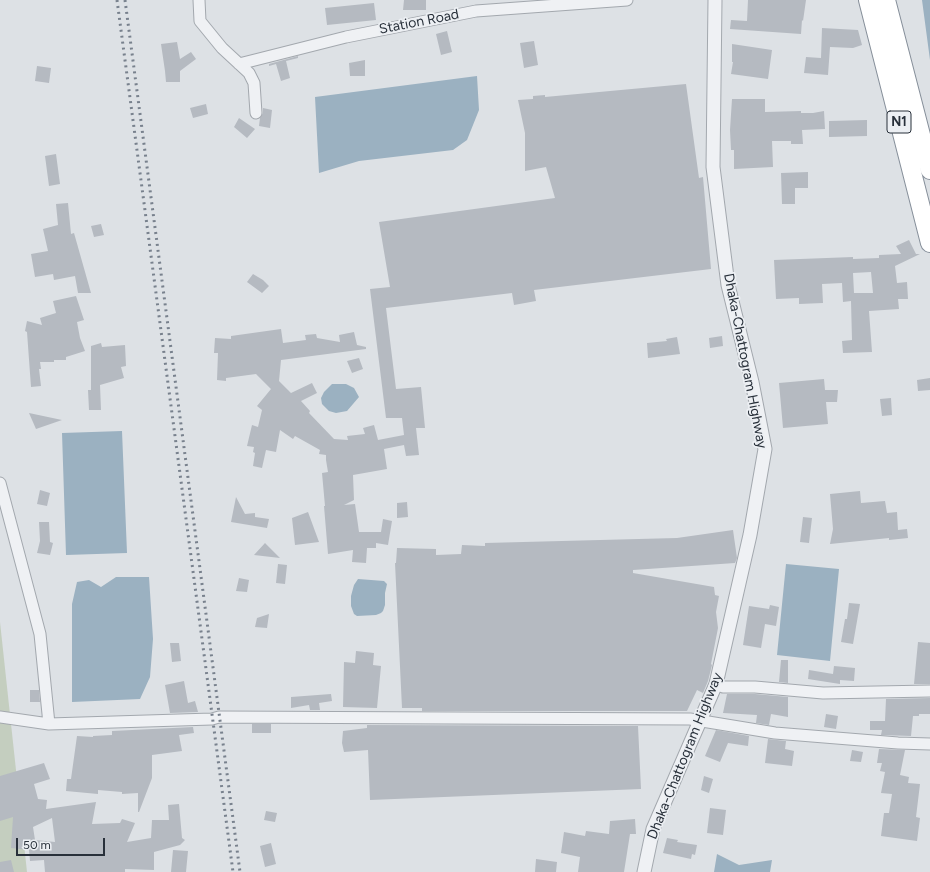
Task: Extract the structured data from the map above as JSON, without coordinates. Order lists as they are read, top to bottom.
{
  "streets": {
    "highway": ["N1"],
    "street": ["Station Road", "Dhaka-Chattogram Highway"]
  },
  "scale_bar": "50 m"
}
